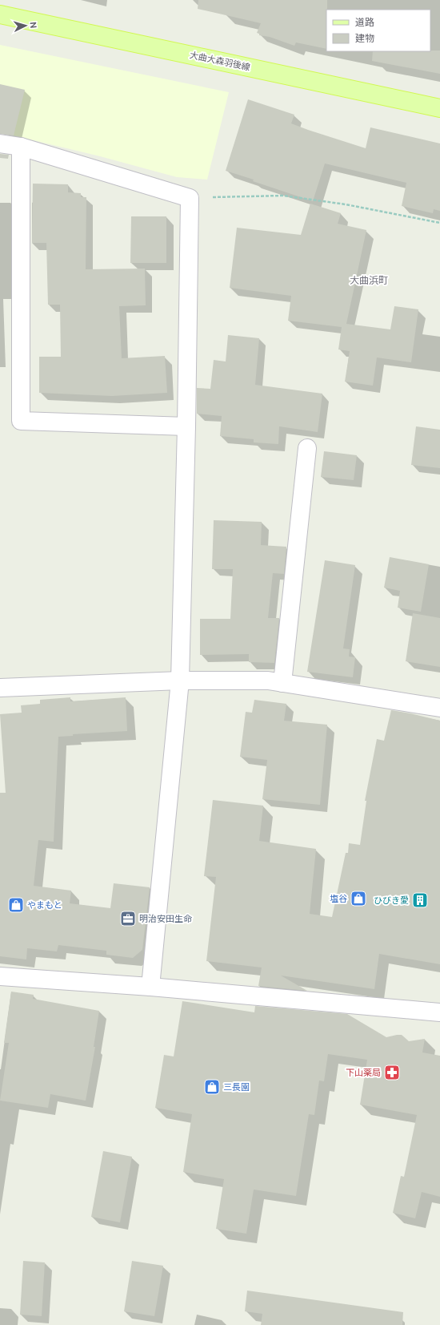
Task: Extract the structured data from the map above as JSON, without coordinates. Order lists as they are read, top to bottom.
{
  "streets": {
    "main road": ["大曲大森羽後線"]
  },
  "districts": ["大曲浜町"],
  "places": {
    "shop": ["塩谷", "やまもと", "三長園"],
    "building": ["ひびき愛"],
    "office": ["明治安田生命"],
    "pharmacy": ["下山薬局"]
  },
  "legend": ["道路", "建物"],
  "north": "right"
}
